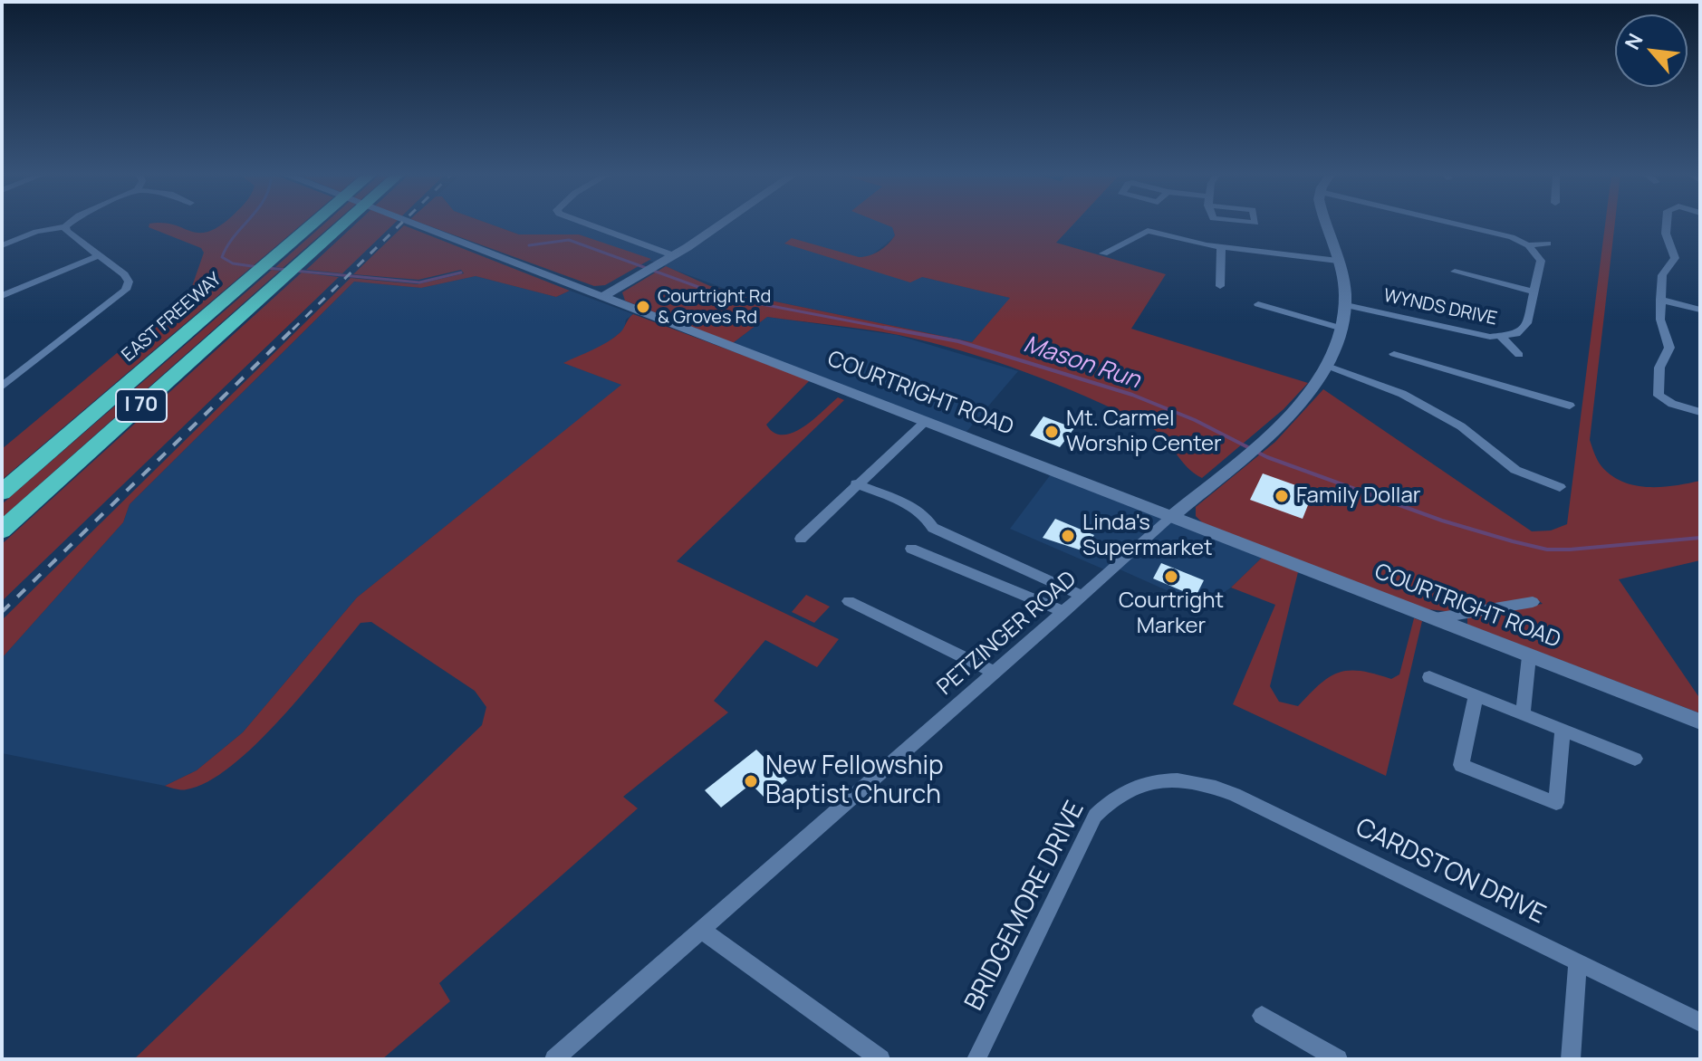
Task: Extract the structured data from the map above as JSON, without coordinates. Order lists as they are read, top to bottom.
{
  "streets": {
    "highway": ["EAST FREEWAY", "I 70"],
    "street": [
      "WYNDS DRIVE",
      "COURTRIGHT ROAD",
      "PETZINGER ROAD",
      "CARDSTON DRIVE",
      "BRIDGEMORE DRIVE"
    ]
  },
  "crossings": [
    ["WYNDS DRIVE", "PETZINGER ROAD"],
    ["COURTRIGHT ROAD", "PETZINGER ROAD"],
    ["CARDSTON DRIVE", "BRIDGEMORE DRIVE"]
  ],
  "water": ["Mason Run"],
  "places": [
    "Courtright Rd & Groves Rd",
    "Mt. Carmel Worship Center",
    "Family Dollar",
    "Linda's Supermarket",
    "Courtright Marker",
    "New Fellowship Baptist Church"
  ],
  "north": "top left"
}
